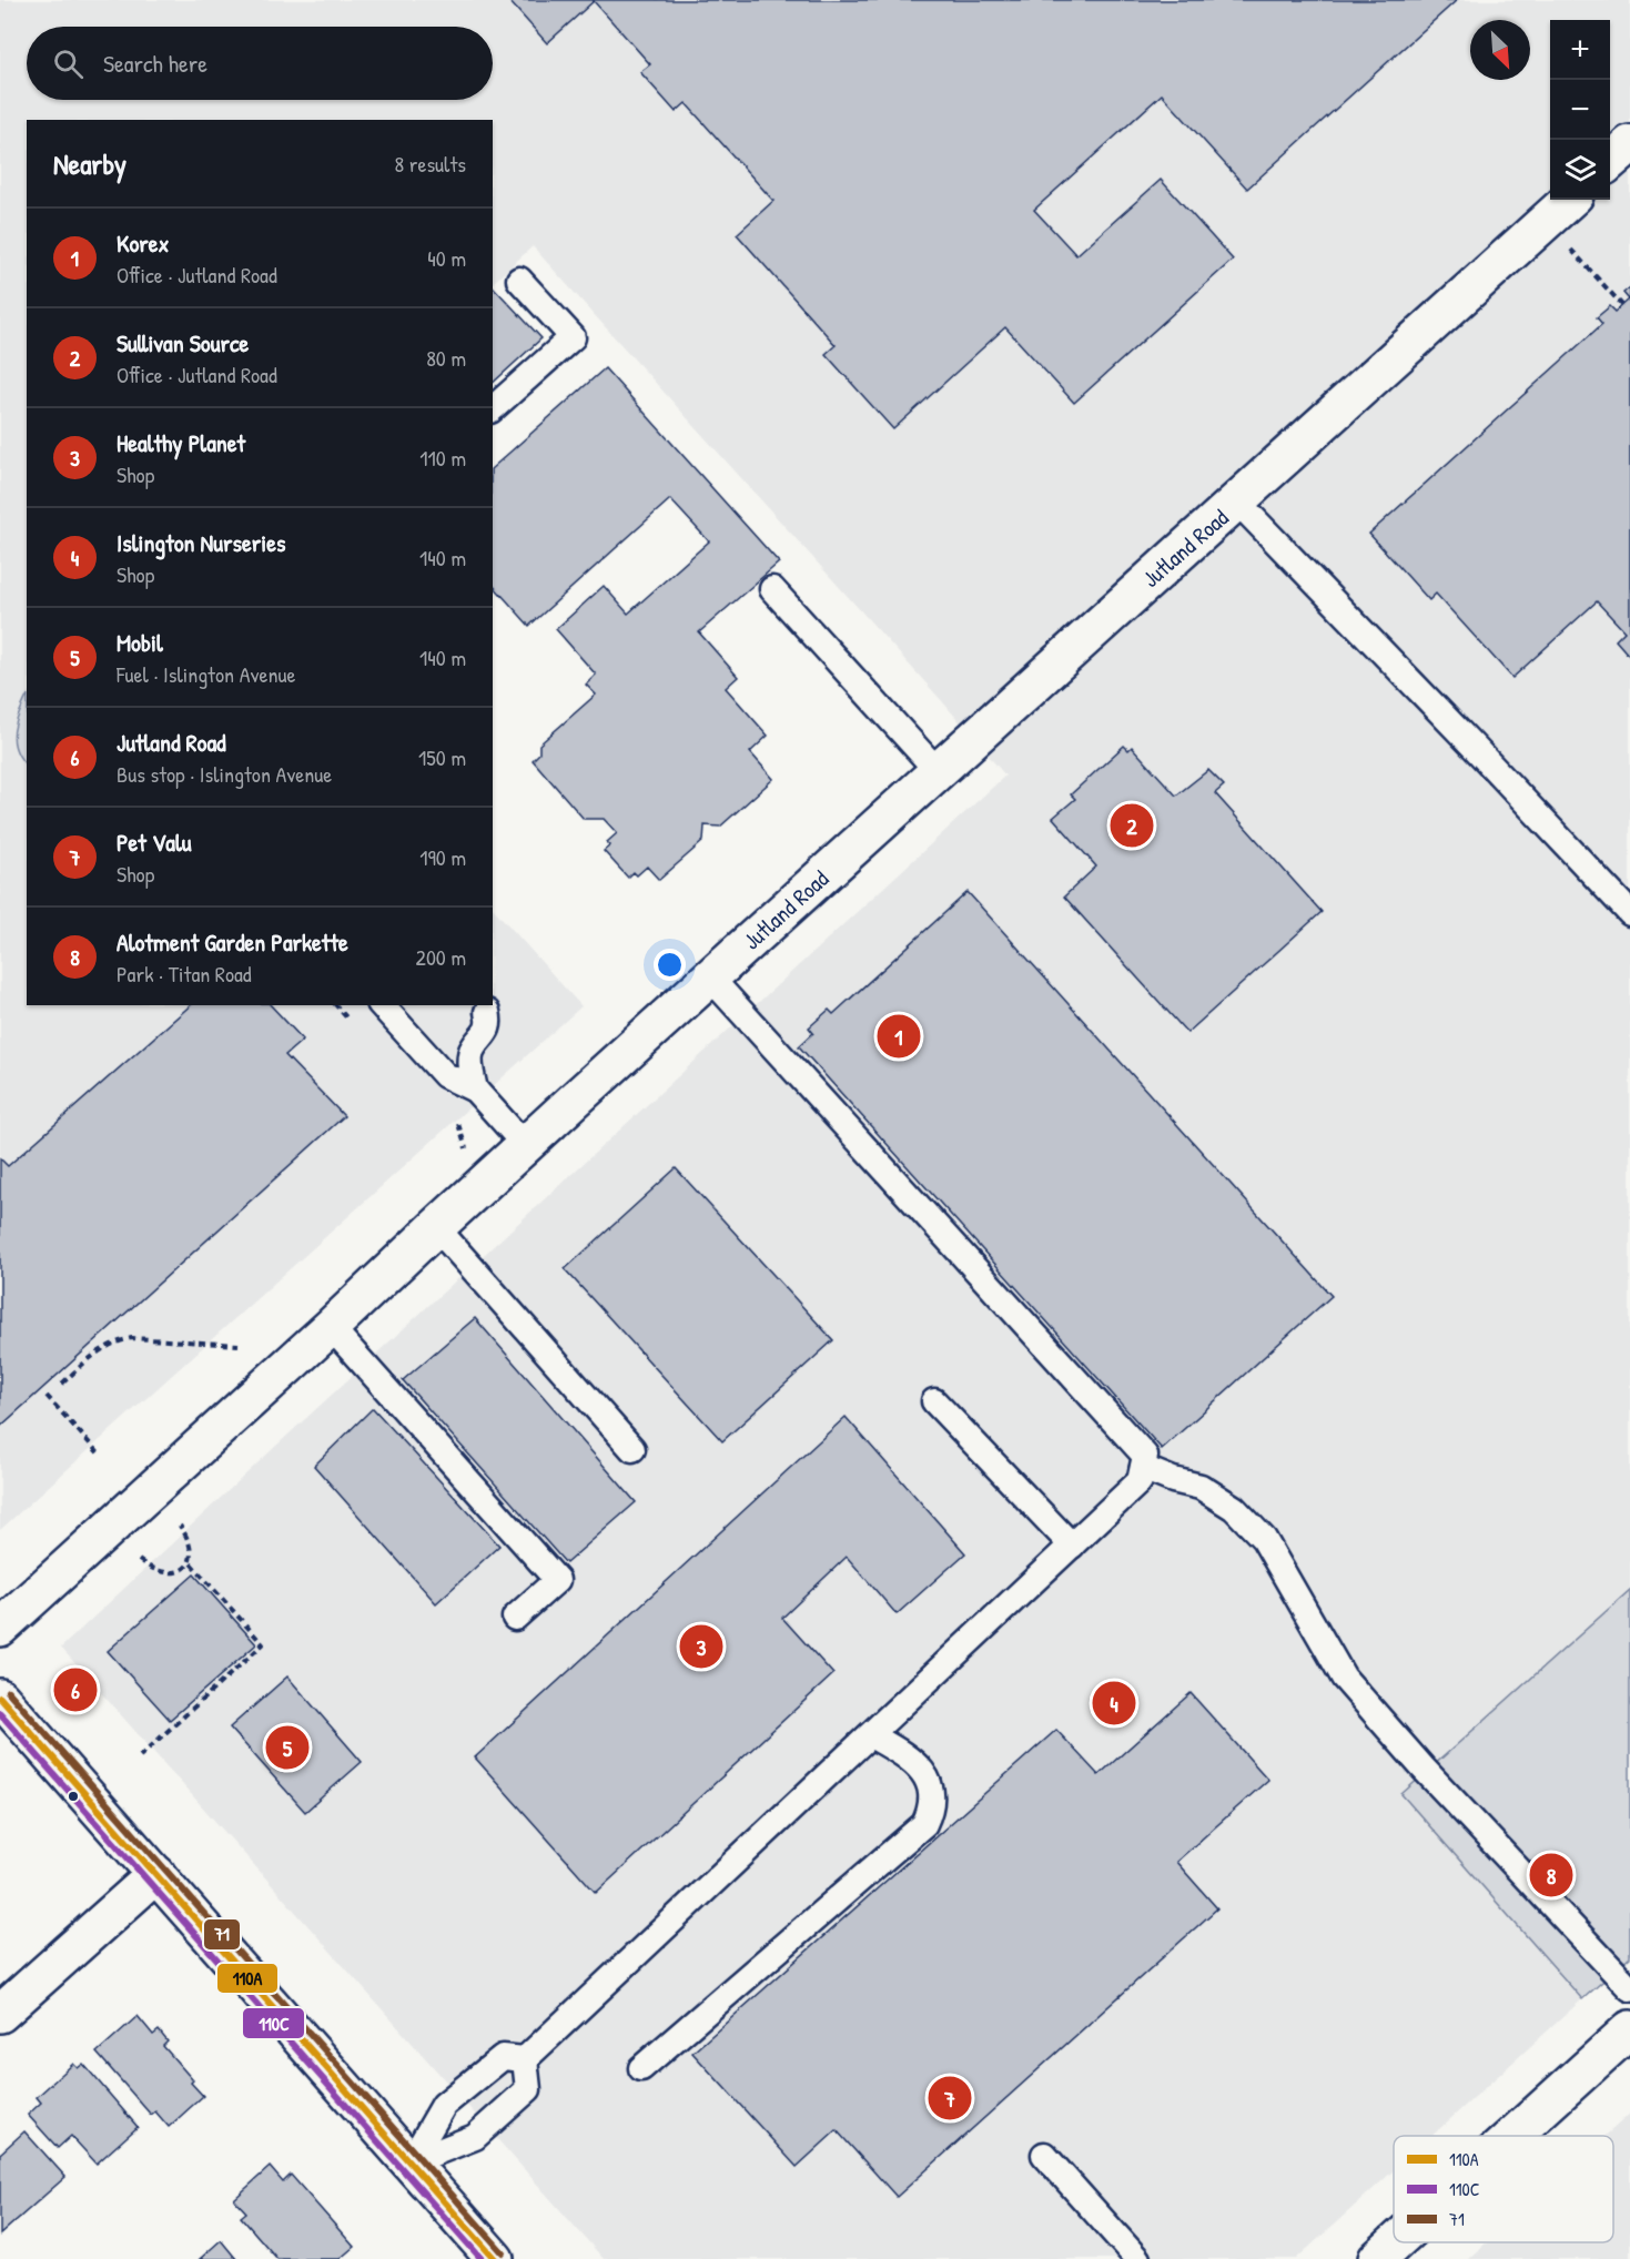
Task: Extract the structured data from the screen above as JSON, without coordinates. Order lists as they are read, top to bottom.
{
  "streets": {
    "street": ["Jutland Road"]
  },
  "lines": ["transit line 71", "transit line 110A", "transit line 110C"],
  "legend": ["110A", "110C", "71"],
  "north": "bottom right",
  "page": {
    "map_buttons": ["+", "−"],
    "search": "Search here",
    "heading": ["Nearby", "8 results"],
    "list": [
      {
        "mark": "1",
        "name": "Korex",
        "note": "Office · Jutland Road",
        "value": "40 m"
      },
      {
        "mark": "2",
        "name": "Sullivan Source",
        "note": "Office · Jutland Road",
        "value": "80 m"
      },
      {
        "mark": "3",
        "name": "Healthy Planet",
        "note": "Shop",
        "value": "110 m"
      },
      {
        "mark": "4",
        "name": "Islington Nurseries",
        "note": "Shop",
        "value": "140 m"
      },
      {
        "mark": "5",
        "name": "Mobil",
        "note": "Fuel · Islington Avenue",
        "value": "140 m"
      },
      {
        "mark": "6",
        "name": "Jutland Road",
        "note": "Bus stop · Islington Avenue",
        "value": "150 m"
      },
      {
        "mark": "7",
        "name": "Pet Valu",
        "note": "Shop",
        "value": "190 m"
      },
      {
        "mark": "8",
        "name": "Alotment Garden Parkette",
        "note": "Park · Titan Road",
        "value": "200 m"
      }
    ],
    "pins": [
      "2",
      "1",
      "3",
      "6",
      "4",
      "5",
      "8",
      "7"
    ]
  }
}
